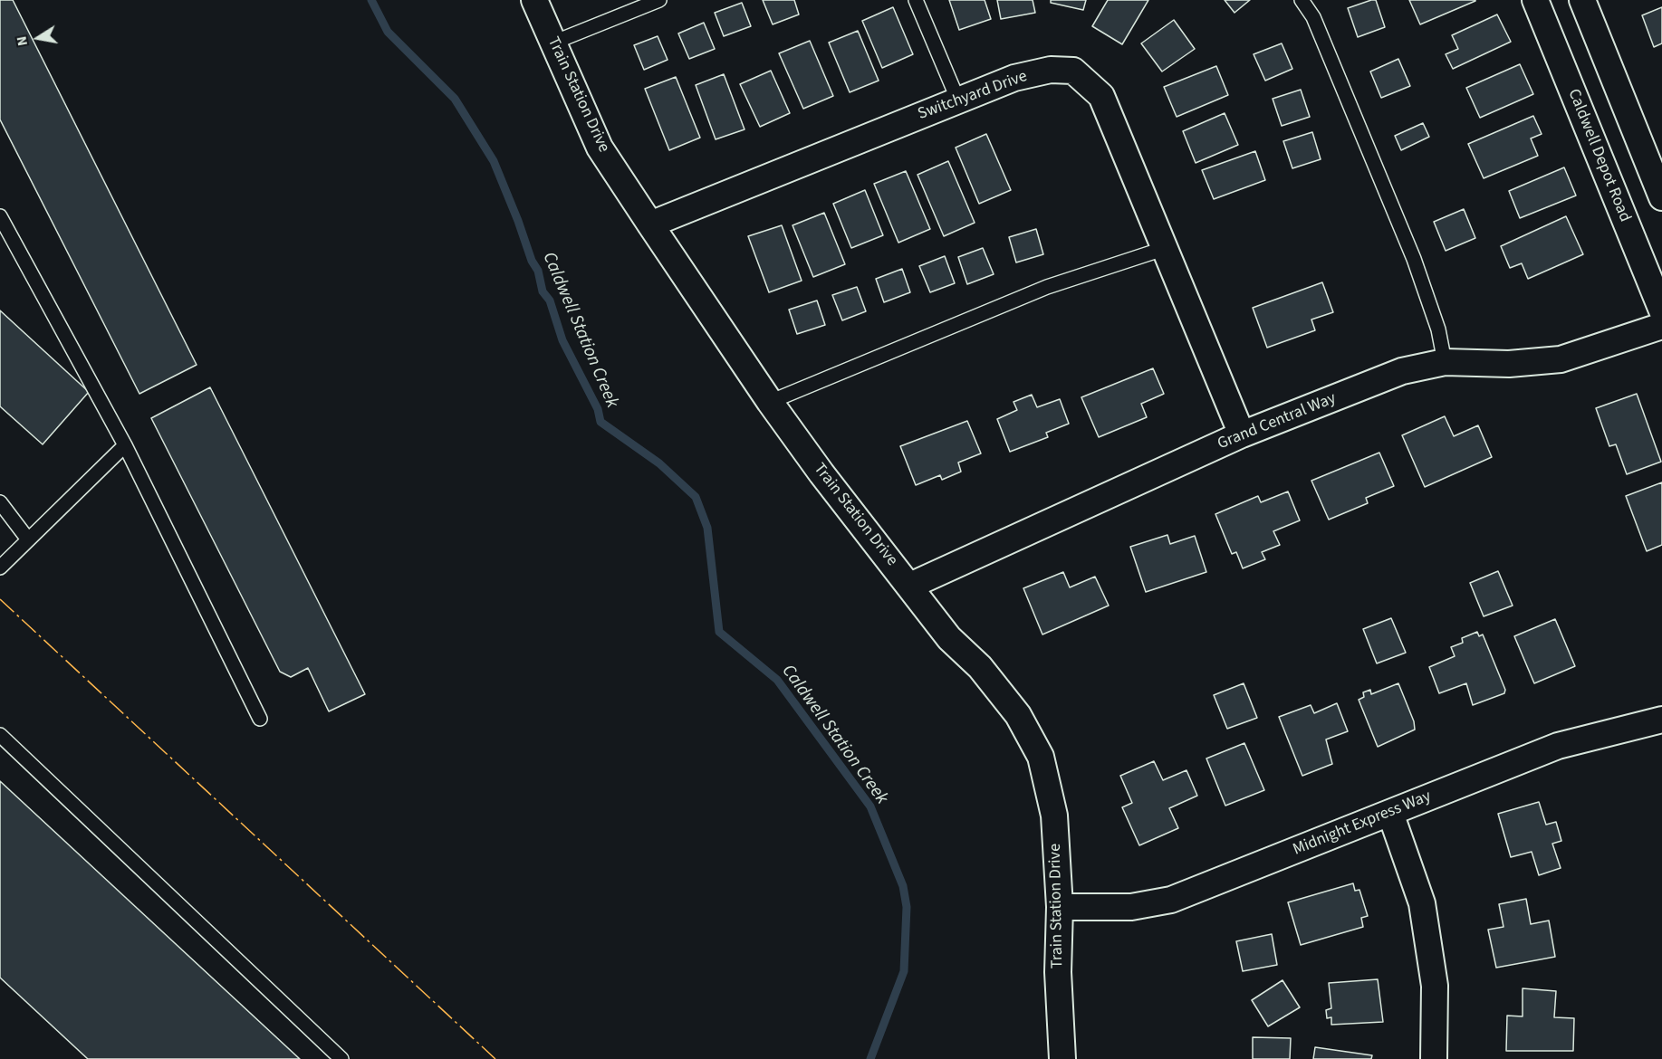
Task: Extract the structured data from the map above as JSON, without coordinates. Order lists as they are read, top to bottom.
{
  "streets": {
    "street": [
      "Train Station Drive",
      "Switchyard Drive",
      "Caldwell Depot Road",
      "Grand Central Way",
      "Midnight Express Way"
    ]
  },
  "crossings": [
    ["Train Station Drive", "Switchyard Drive"],
    ["Train Station Drive", "Grand Central Way"],
    ["Train Station Drive", "Midnight Express Way"],
    ["Switchyard Drive", "Grand Central Way"]
  ],
  "water": ["Caldwell Station Creek"],
  "north": "left"
}
